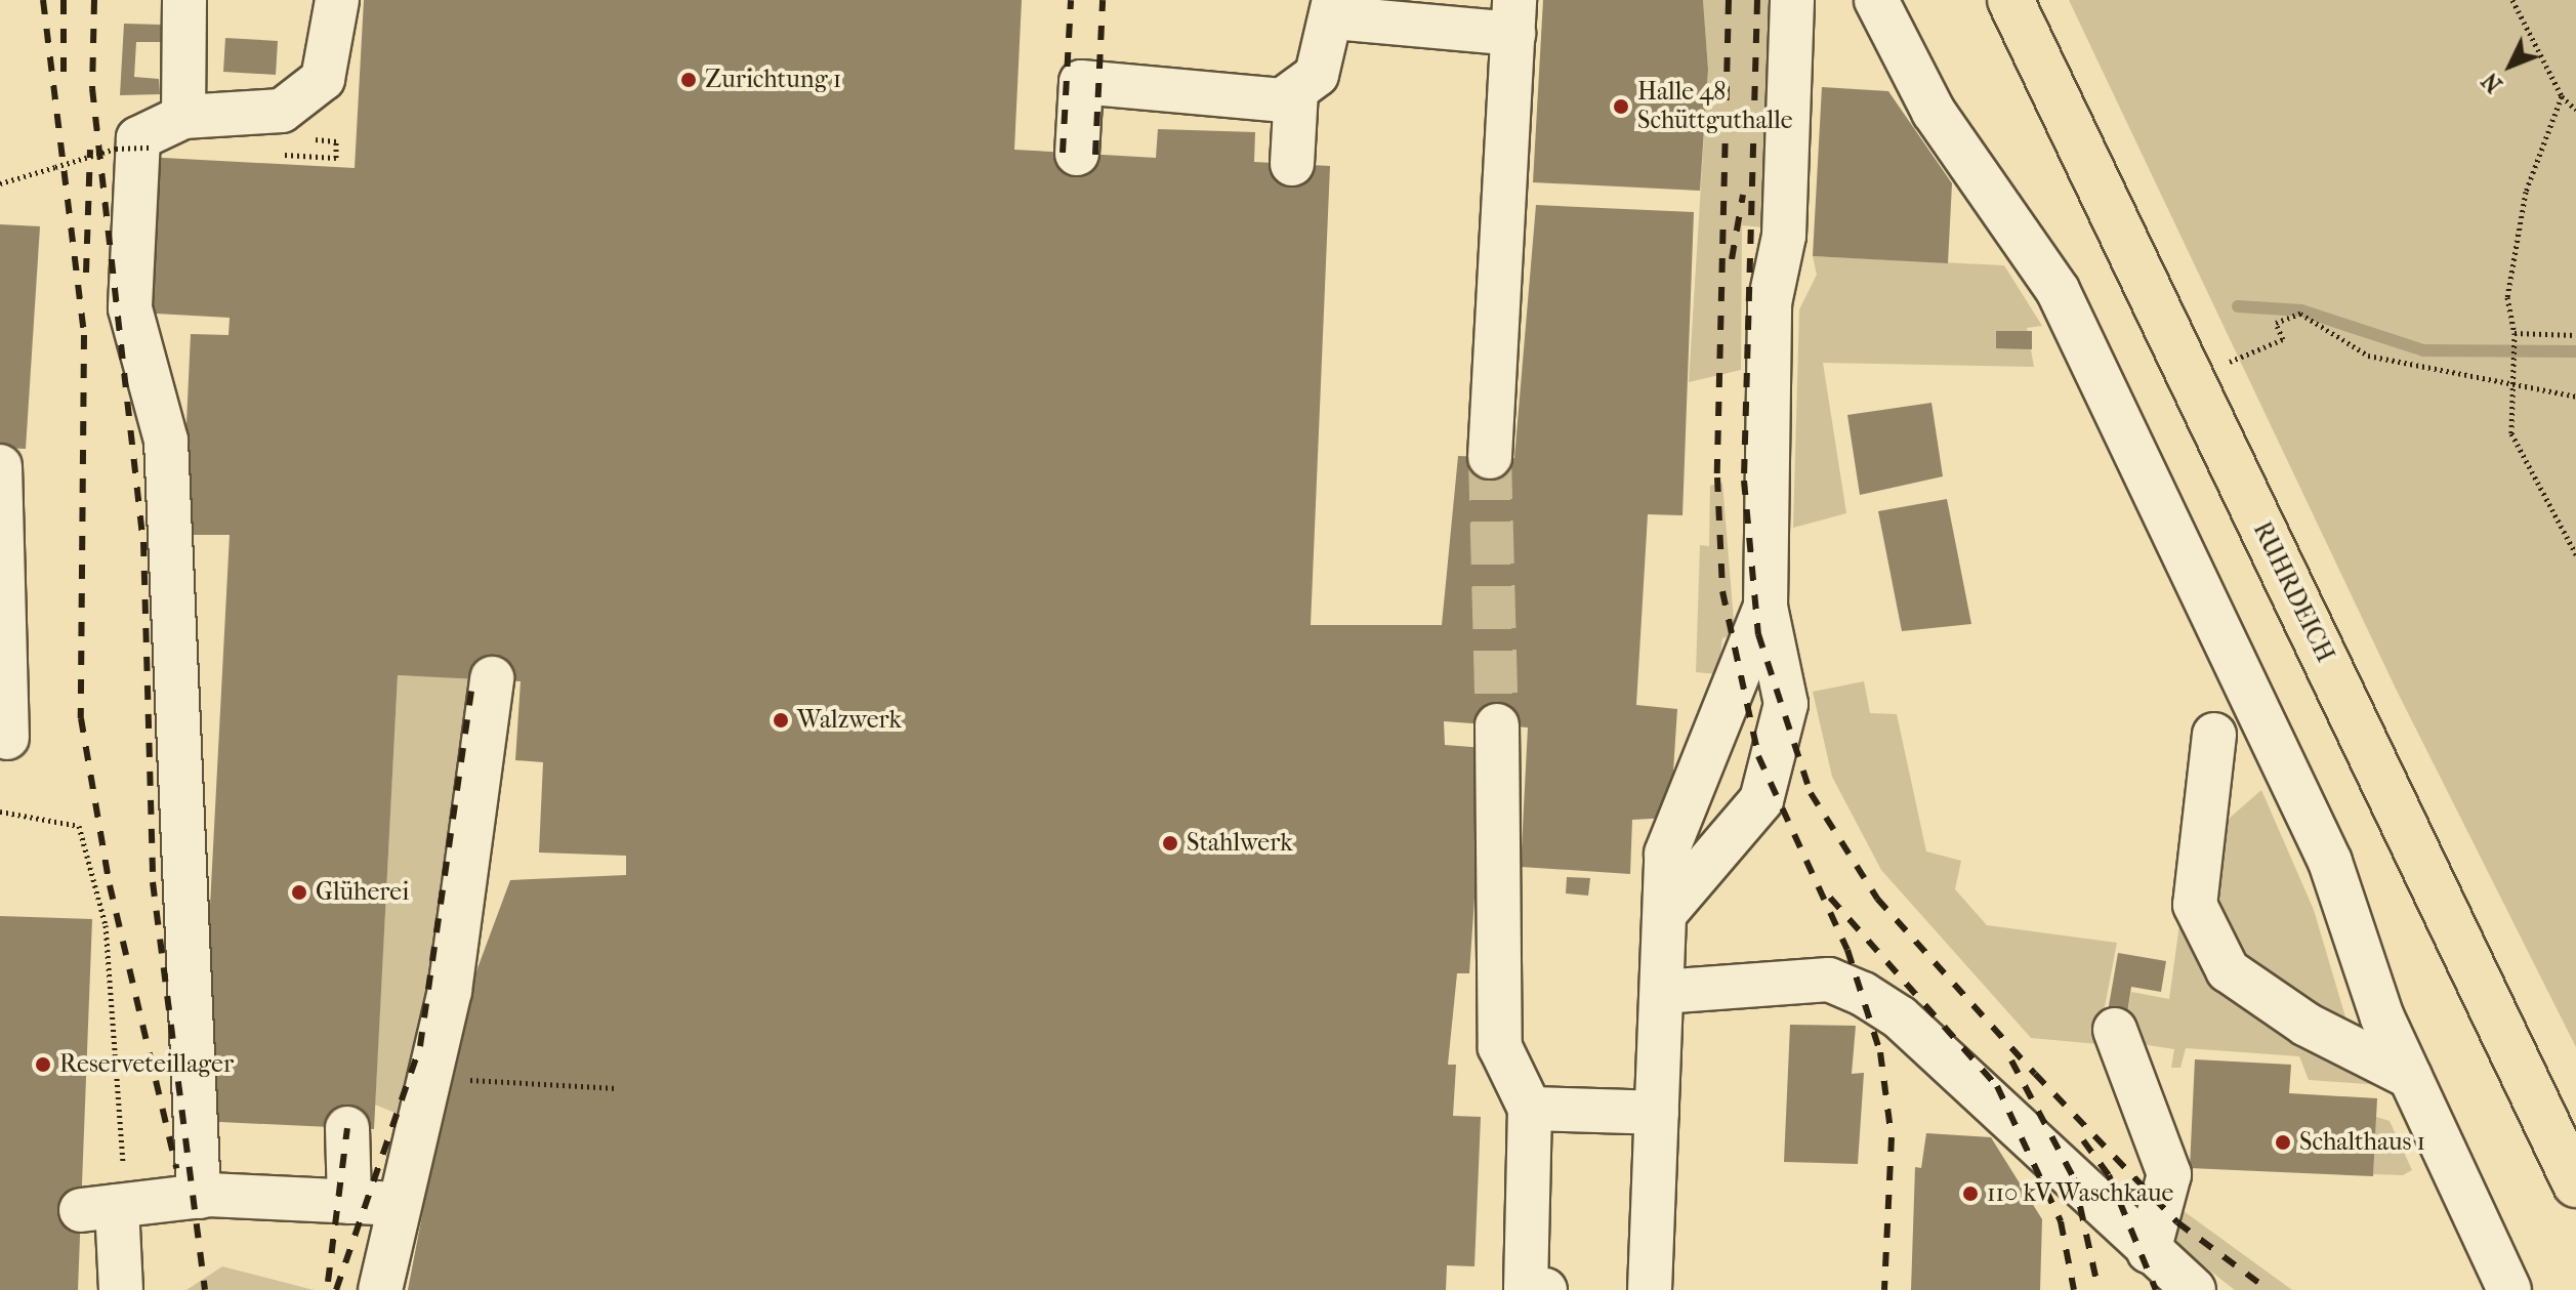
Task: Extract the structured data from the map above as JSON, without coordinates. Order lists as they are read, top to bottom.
{
  "streets": {
    "main road": ["RUHRDEICH"]
  },
  "places": [
    "Zurichtung 1",
    "Halle 48 Schüttguthalle",
    "Walzwerk",
    "Stahlwerk",
    "Glüherei",
    "Reserveteillager",
    "Schalthaus 1",
    "110 kV Waschkaue"
  ],
  "north": "bottom left"
}
